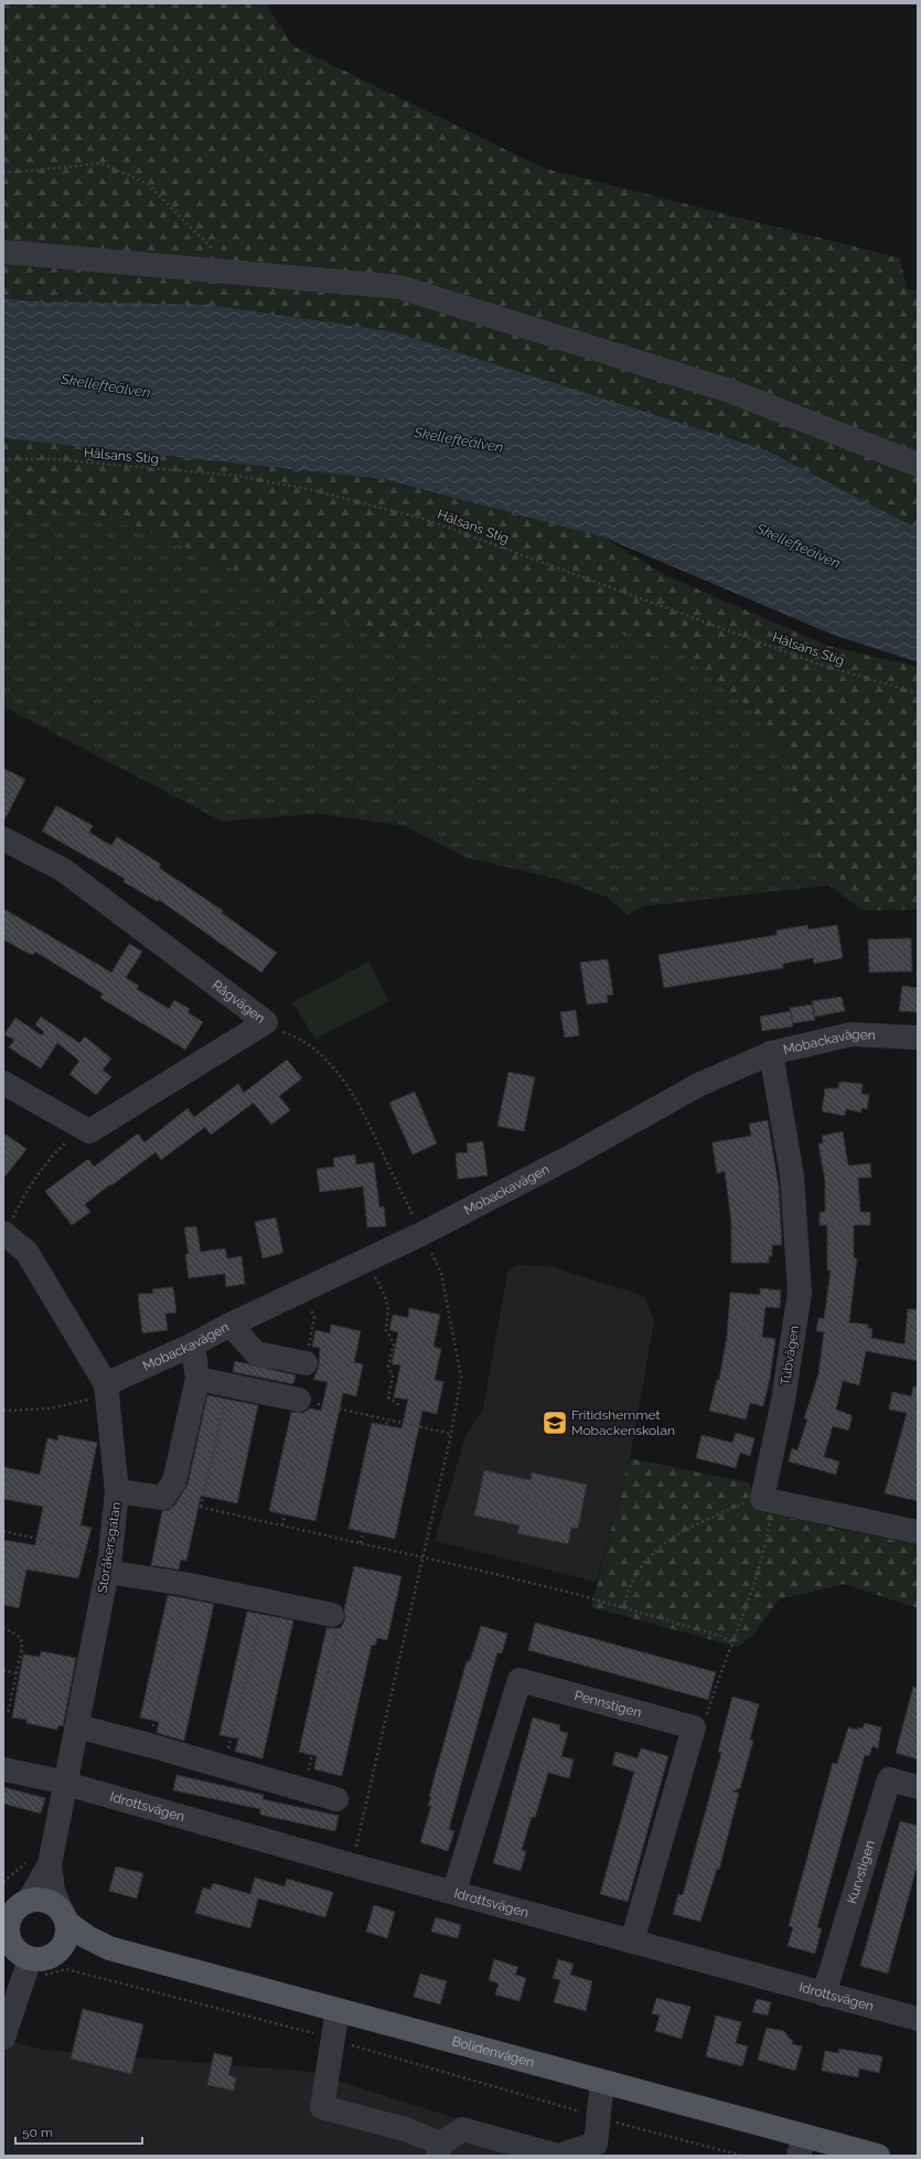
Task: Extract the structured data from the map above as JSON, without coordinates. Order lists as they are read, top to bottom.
{
  "streets": {
    "main road": ["Bolidenvägen"],
    "street": [
      "Rågvägen",
      "Mobackavägen",
      "Tubvägen",
      "Storåkersgatan",
      "Pennstigen",
      "Idrottsvägen",
      "Kurvstigen"
    ],
    "path": ["Hälsans Stig"]
  },
  "crossings": [
    ["Mobackavägen", "Tubvägen"],
    ["Mobackavägen", "Storåkersgatan"],
    ["Storåkersgatan", "Idrottsvägen"],
    ["Storåkersgatan", "Bolidenvägen"],
    ["Pennstigen", "Idrottsvägen"],
    ["Idrottsvägen", "Kurvstigen"]
  ],
  "water": ["Skellefteälven"],
  "places": {
    "school or university": ["Fritidshemmet Mobackenskolan"]
  },
  "scale_bar": "50 m"
}
